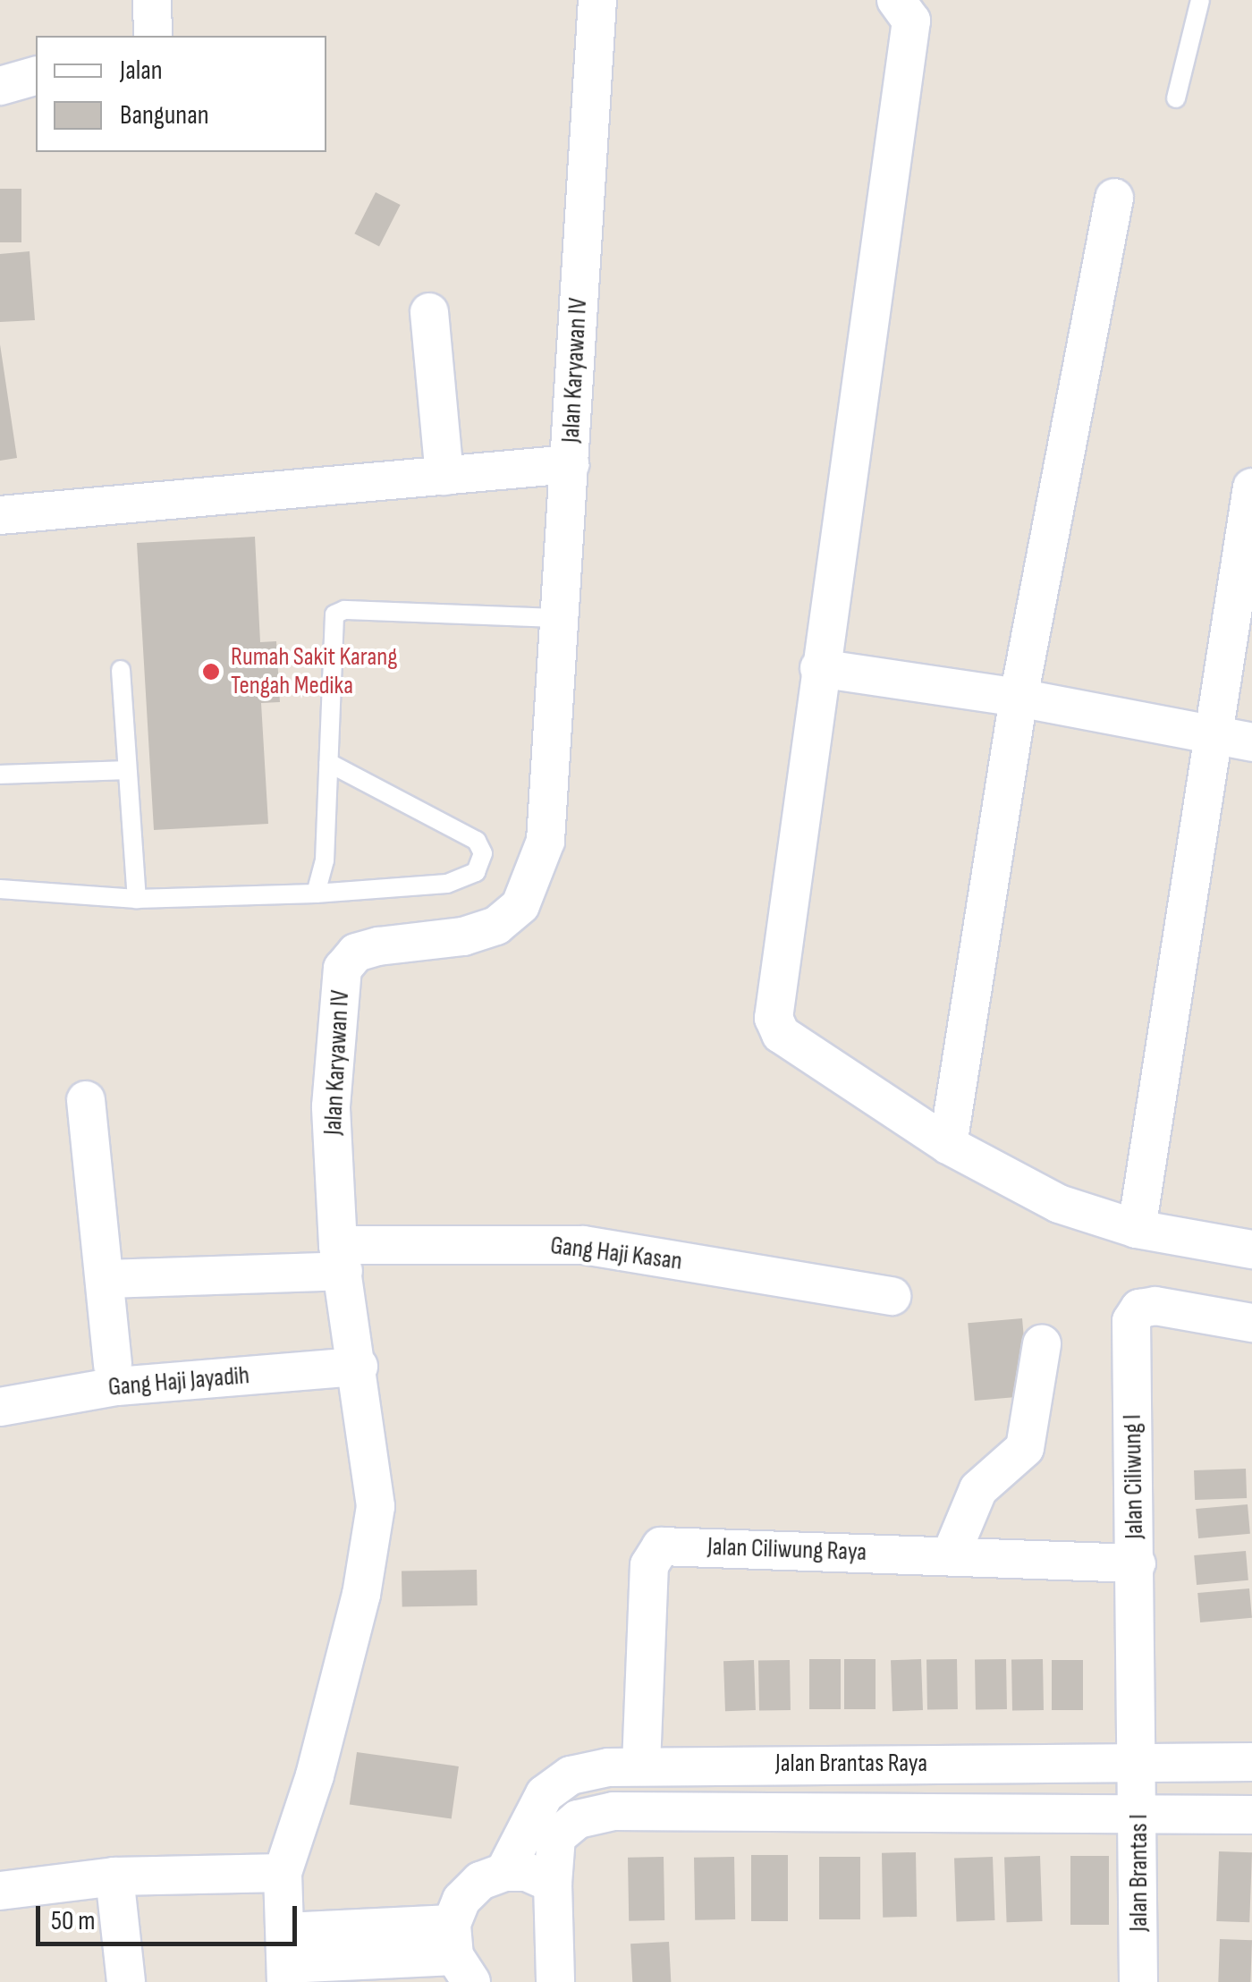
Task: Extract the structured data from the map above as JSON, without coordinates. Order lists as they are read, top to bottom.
{
  "streets": {
    "street": [
      "Jalan Karyawan IV",
      "Gang Haji Kasan",
      "Gang Haji Jayadih",
      "Jalan Ciliwung I",
      "Jalan Ciliwung Raya",
      "Jalan Brantas Raya",
      "Jalan Brantas I"
    ]
  },
  "crossings": [
    ["Jalan Karyawan IV", "Gang Haji Kasan"],
    ["Jalan Karyawan IV", "Gang Haji Jayadih"],
    ["Jalan Ciliwung I", "Jalan Ciliwung Raya"],
    ["Jalan Ciliwung I", "Jalan Brantas Raya"],
    ["Jalan Ciliwung I", "Jalan Brantas I"],
    ["Jalan Ciliwung Raya", "Jalan Brantas Raya"],
    ["Jalan Brantas Raya", "Jalan Brantas I"]
  ],
  "places": ["Rumah Sakit Karang Tengah Medika"],
  "legend": ["Jalan", "Bangunan"],
  "scale_bar": "50 m"
}
